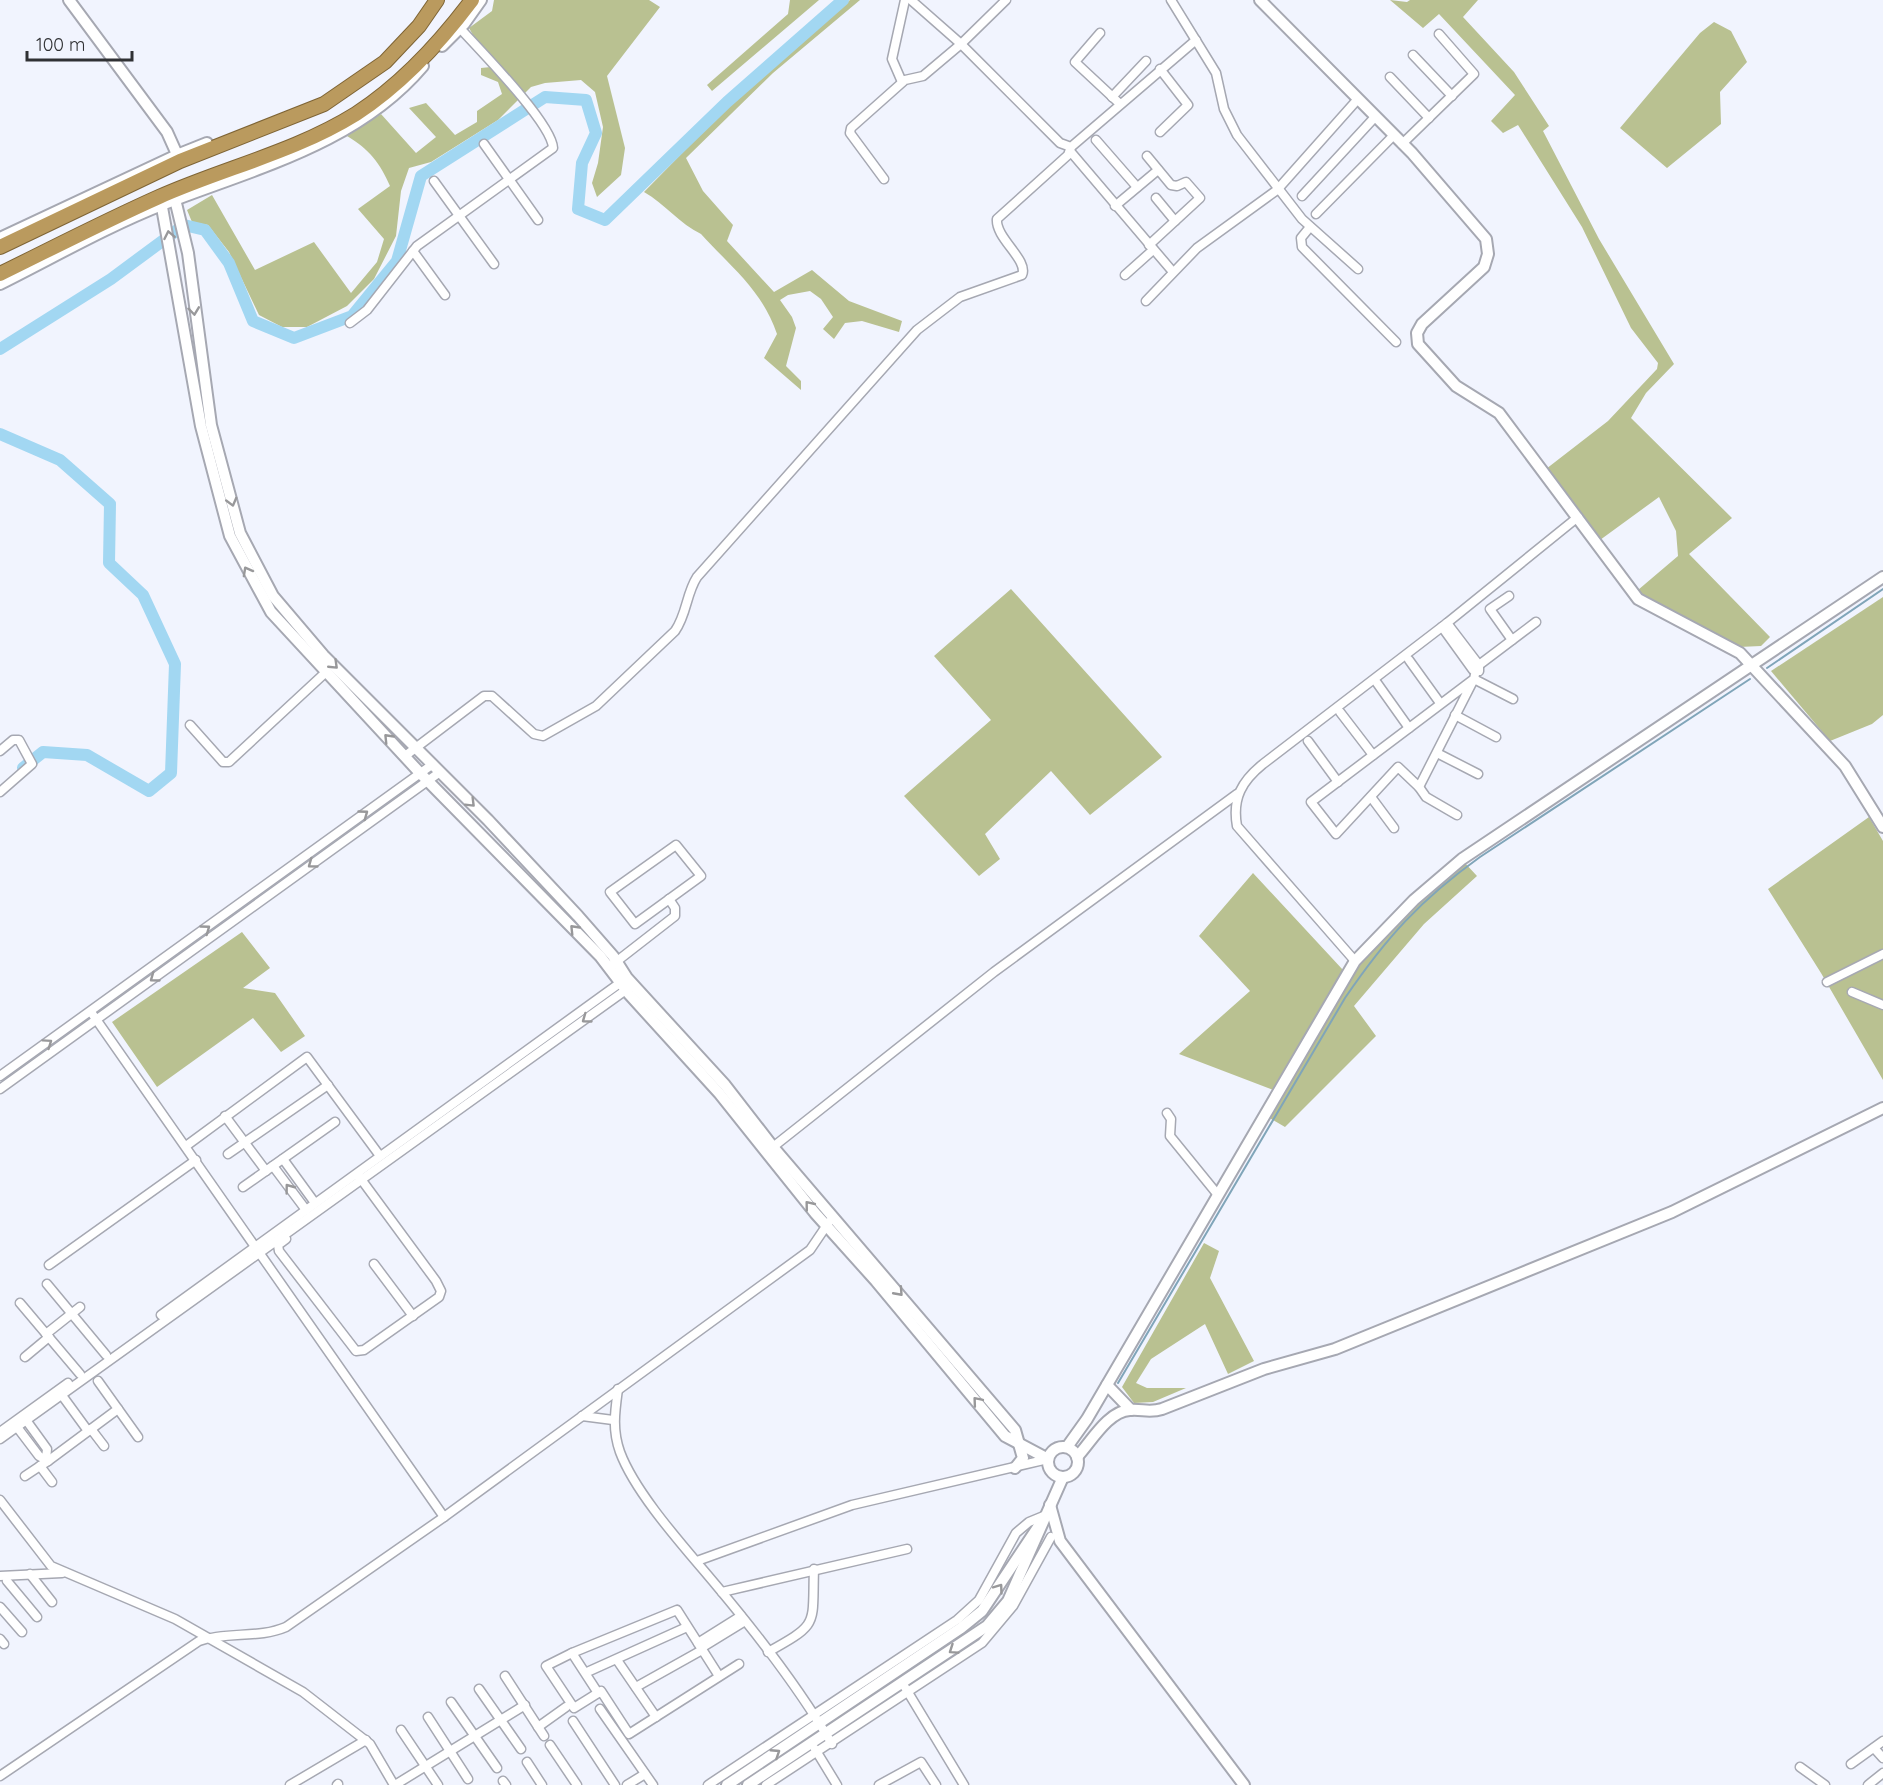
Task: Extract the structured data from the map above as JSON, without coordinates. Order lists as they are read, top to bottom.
{
  "scale_bar": "100 m"
}
